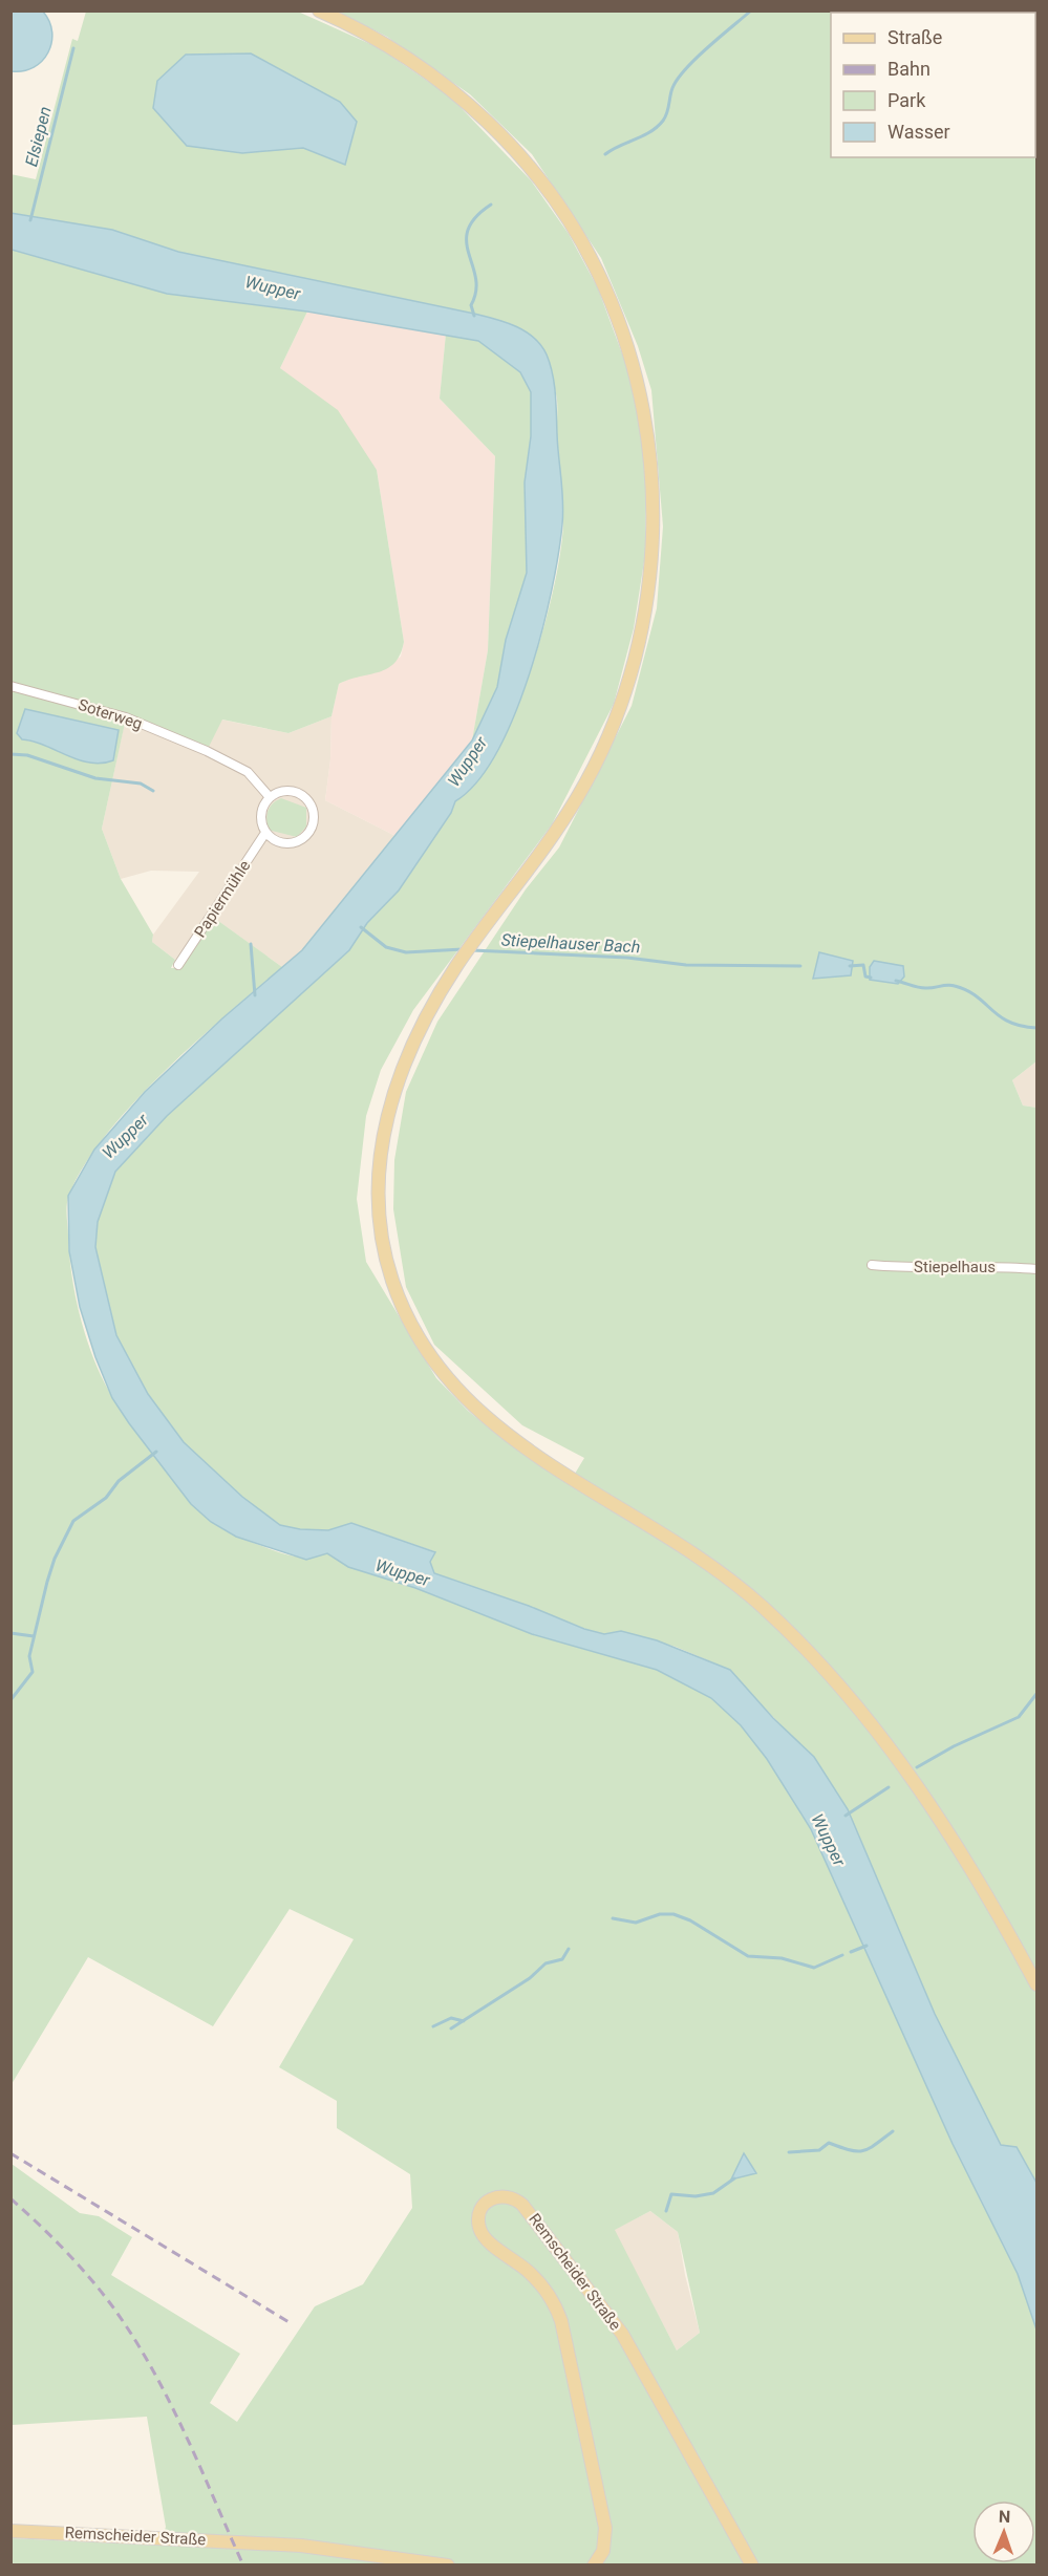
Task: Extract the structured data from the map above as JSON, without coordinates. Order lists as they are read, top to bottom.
{
  "streets": {
    "main road": ["Remscheider Straße"],
    "street": ["Soterweg", "Papiermühle", "Stiepelhaus"]
  },
  "crossings": [
    ["Soterweg", "Papiermühle"]
  ],
  "water": ["Elsiepen", "Wupper", "Stiepelhauser Bach"],
  "legend": [
    "Straße",
    "Bahn",
    "Park",
    "Wasser"
  ],
  "north": "top"
}
